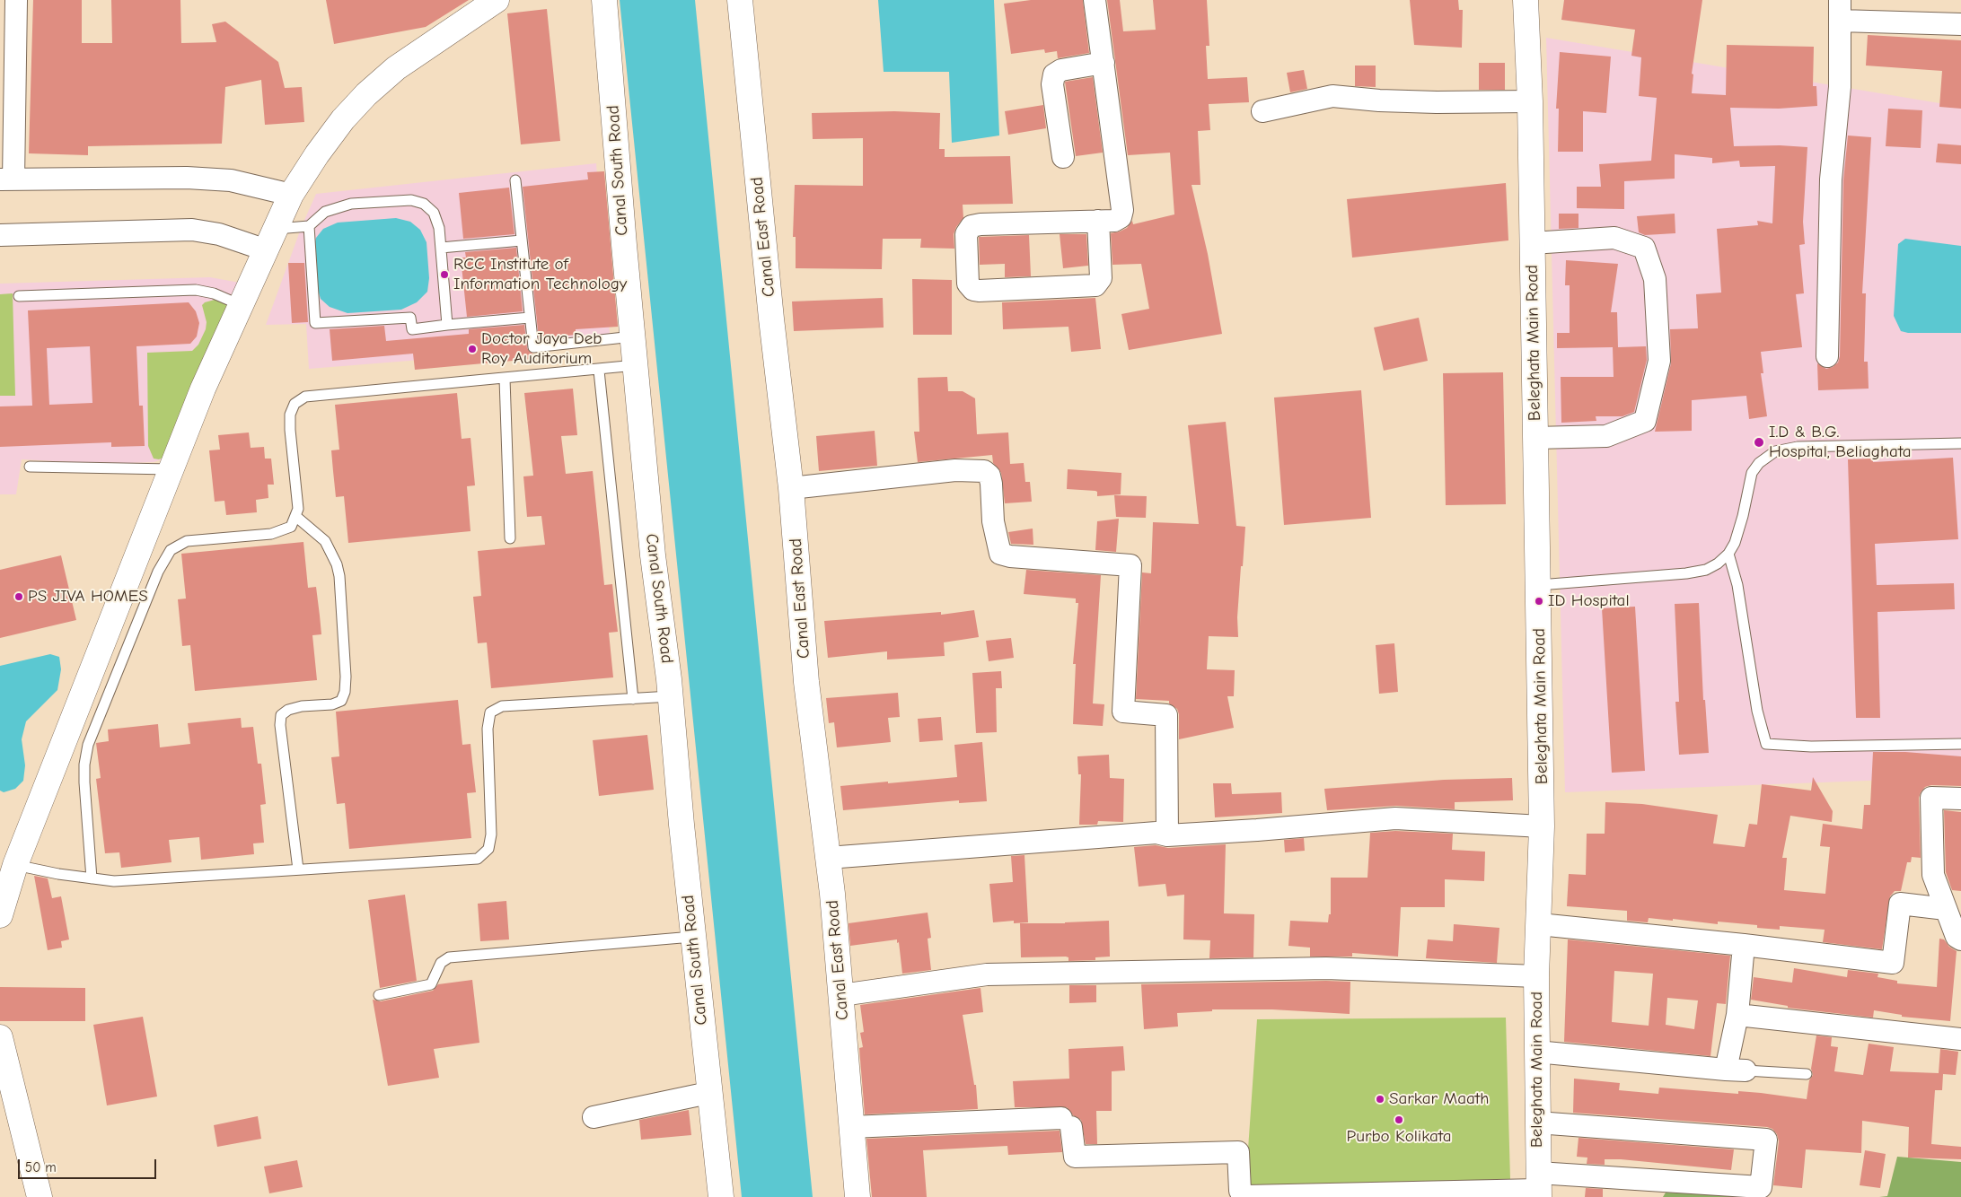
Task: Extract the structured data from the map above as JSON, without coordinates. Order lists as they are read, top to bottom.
{
  "streets": {
    "street": ["Canal South Road", "Canal East Road", "Beleghata Main Road"]
  },
  "places": [
    "RCC Institute of Information Technology",
    "Doctor Jaya Deb Roy Auditorium",
    "I.D & B.G. Hospital, Beliaghata",
    "PS JIVA HOMES",
    "ID Hospital",
    "Sarkar Maath",
    "Purbo Kolikata"
  ],
  "scale_bar": "50 m"
}
